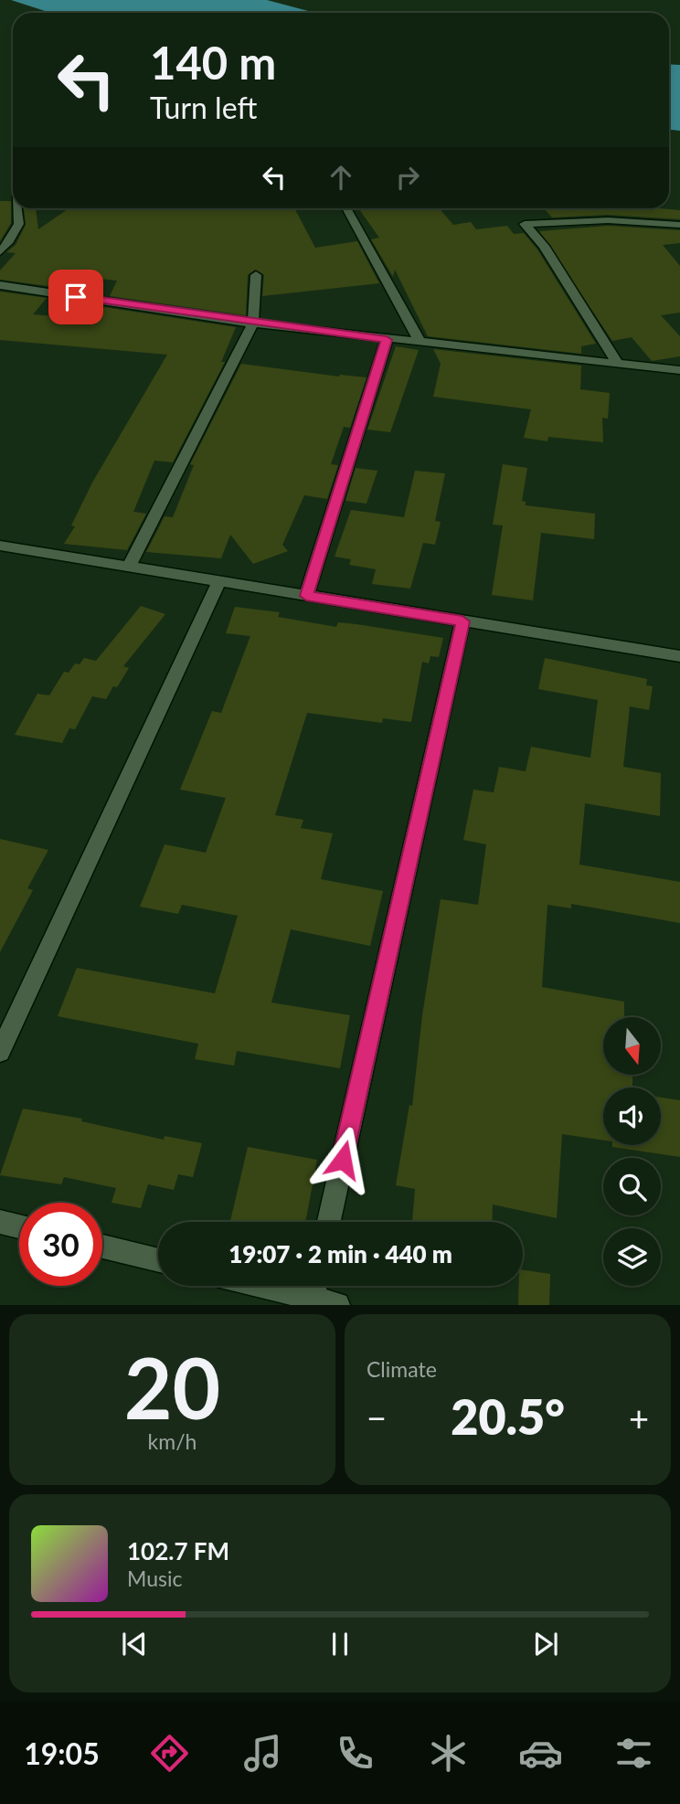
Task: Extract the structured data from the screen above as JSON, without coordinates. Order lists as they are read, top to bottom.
{
  "north": "bottom",
  "page": {
    "turn": ["140 m", "Turn left"],
    "limit": "30",
    "trip": "19:07 · 2 min · 440 m",
    "tile": [
      ["20", "km/h"],
      "Climate"
    ],
    "heat": ["−", "20.5°", "+"],
    "song": ["102.7 FM", "Music"],
    "tabs": "19:05"
  }
}
